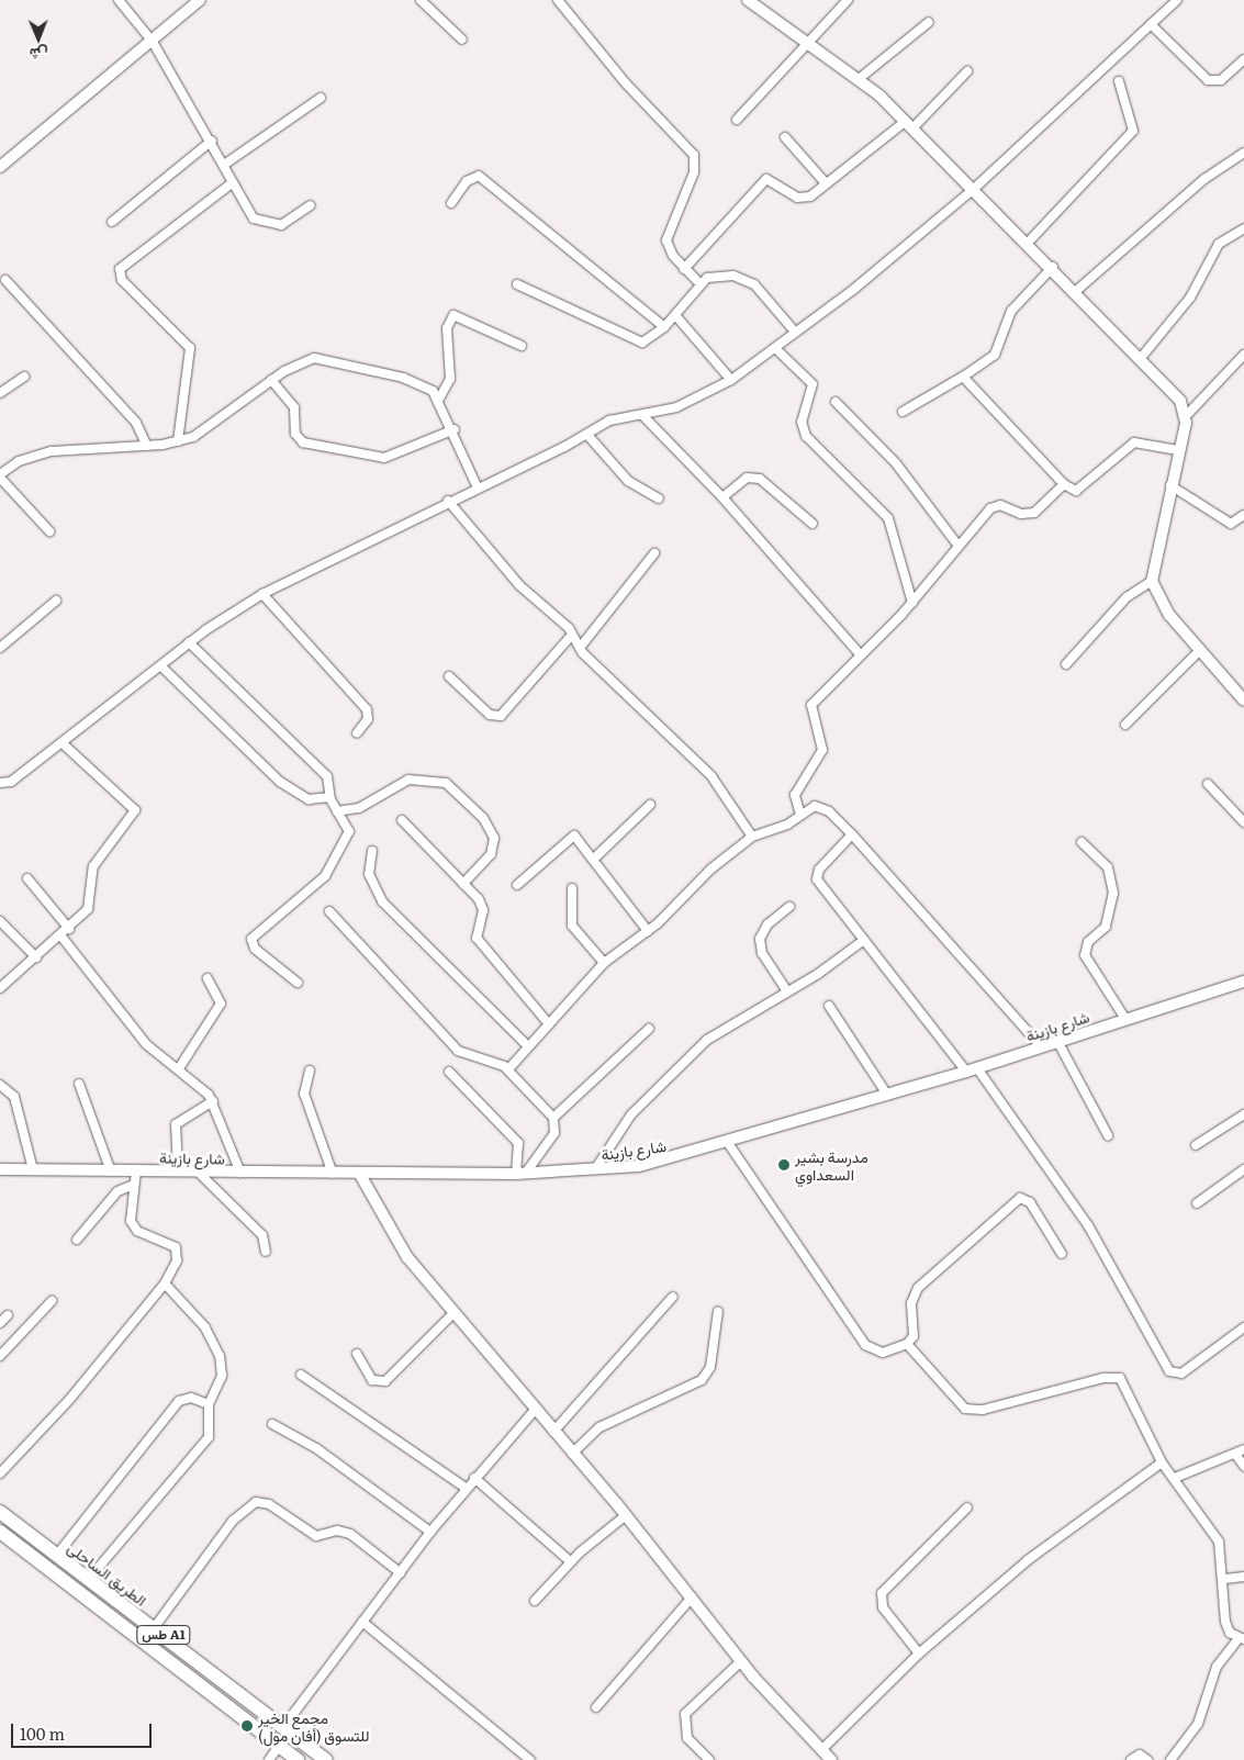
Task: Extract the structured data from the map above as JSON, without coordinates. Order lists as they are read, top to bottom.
{
  "streets": {
    "highway": ["الطريق الساحلى", "طس A1"],
    "street": ["شارع بازينة"]
  },
  "places": ["مدرسة بشير السعداوي", "مجمع الخير للتسوق (أفان مول)"],
  "scale_bar": "100 m",
  "north": "bottom"
}
